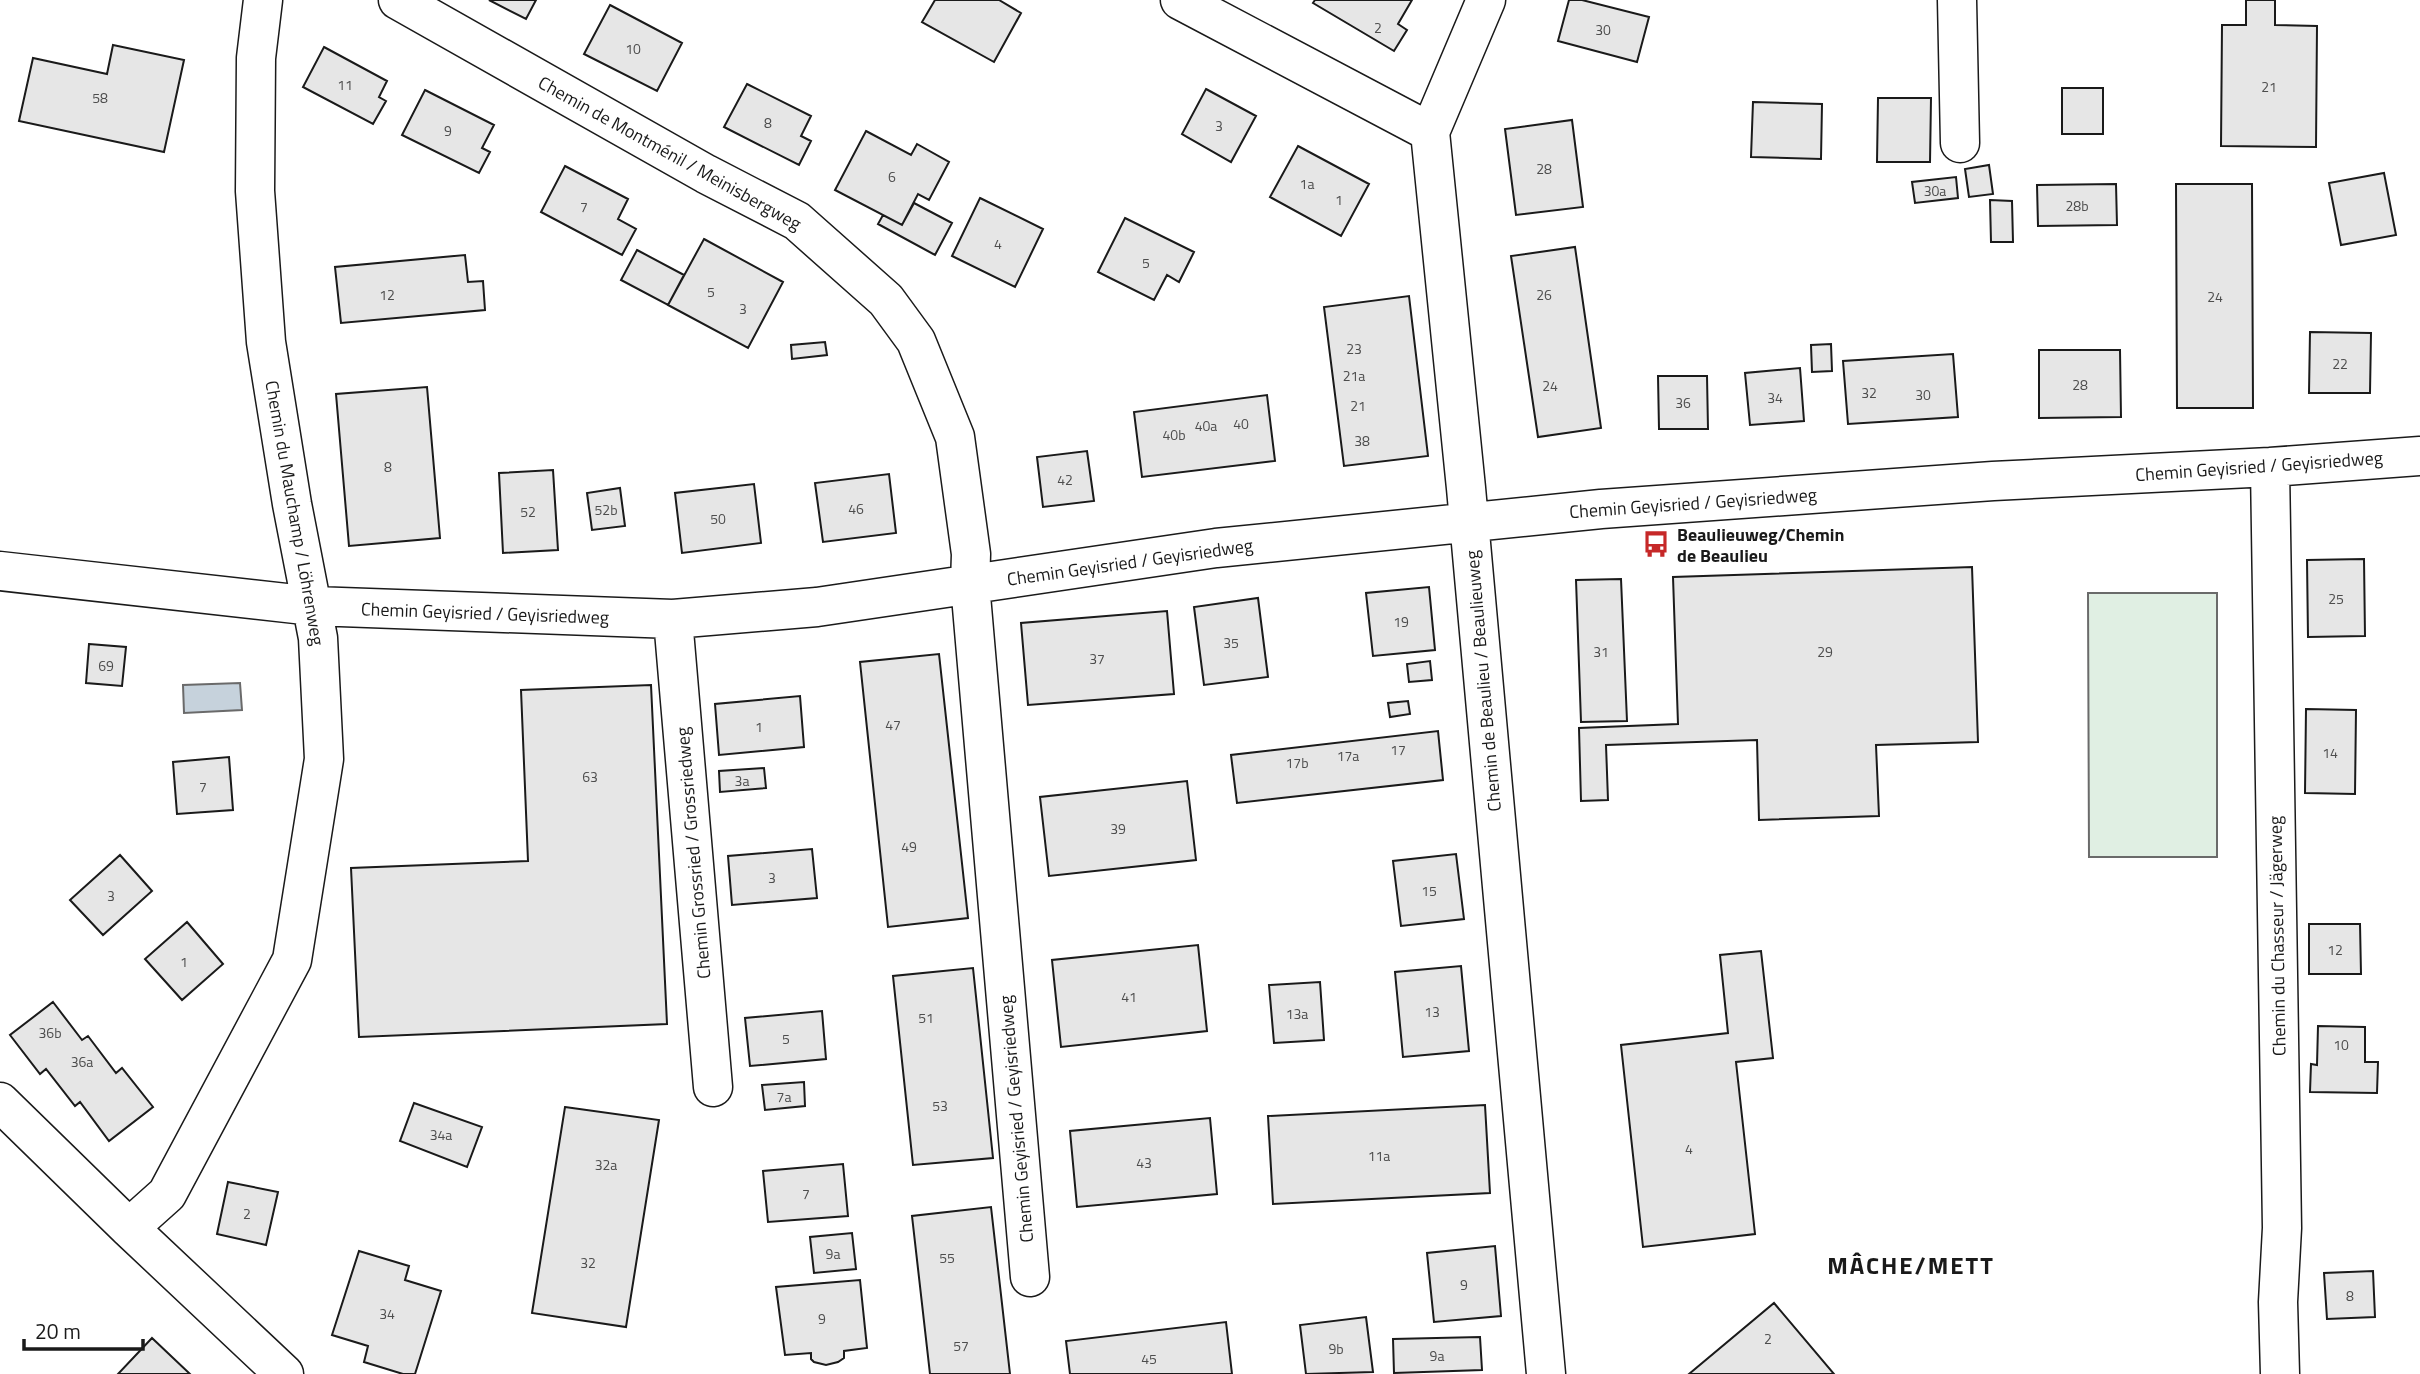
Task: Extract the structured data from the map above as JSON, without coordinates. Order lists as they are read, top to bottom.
{
  "streets": {
    "street": [
      "Chemin de Montménil / Meinisbergweg",
      "Chemin Geyisried / Geyisriedweg",
      "Chemin du Mauchamp / Löhrenweg",
      "Chemin de Beaulieu / Beaulieuweg",
      "Chemin Grossried / Grossriedweg",
      "Chemin du Chasseur / Jägerweg"
    ]
  },
  "crossings": [
    ["Chemin de Montménil / Meinisbergweg", "Chemin Geyisried / Geyisriedweg"],
    ["Chemin Geyisried / Geyisriedweg", "Chemin du Mauchamp / Löhrenweg"],
    ["Chemin Geyisried / Geyisriedweg", "Chemin de Beaulieu / Beaulieuweg"],
    ["Chemin Geyisried / Geyisriedweg", "Chemin Grossried / Grossriedweg"],
    ["Chemin Geyisried / Geyisriedweg", "Chemin du Chasseur / Jägerweg"]
  ],
  "districts": ["MÂCHE/METT"],
  "places": {
    "bus stop": ["Beaulieuweg/Chemin de Beaulieu"]
  },
  "house_numbers": [
    "2",
    "30",
    "10",
    "11",
    "21",
    "58",
    "8",
    "3",
    "9",
    "28",
    "6",
    "1a",
    "30a",
    "1",
    "28b",
    "7",
    "4",
    "5",
    "5",
    "12",
    "26",
    "24",
    "3",
    "23",
    "22",
    "21a",
    "28",
    "24",
    "32",
    "30",
    "34",
    "36",
    "21",
    "40",
    "40a",
    "40b",
    "38",
    "8",
    "42",
    "46",
    "52b",
    "52",
    "50",
    "25",
    "19",
    "35",
    "31",
    "29",
    "37",
    "69",
    "47",
    "1",
    "17",
    "14",
    "17a",
    "17b",
    "63",
    "3a",
    "7",
    "39",
    "49",
    "3",
    "15",
    "3",
    "12",
    "1",
    "41",
    "13",
    "13a",
    "51",
    "36b",
    "5",
    "10",
    "36a",
    "7a",
    "53",
    "34a",
    "4",
    "11a",
    "43",
    "32a",
    "7",
    "2",
    "9a",
    "55",
    "32",
    "9",
    "8",
    "34",
    "9",
    "2",
    "57",
    "9b",
    "9a",
    "45"
  ],
  "scale_bar": "20 m"
}
